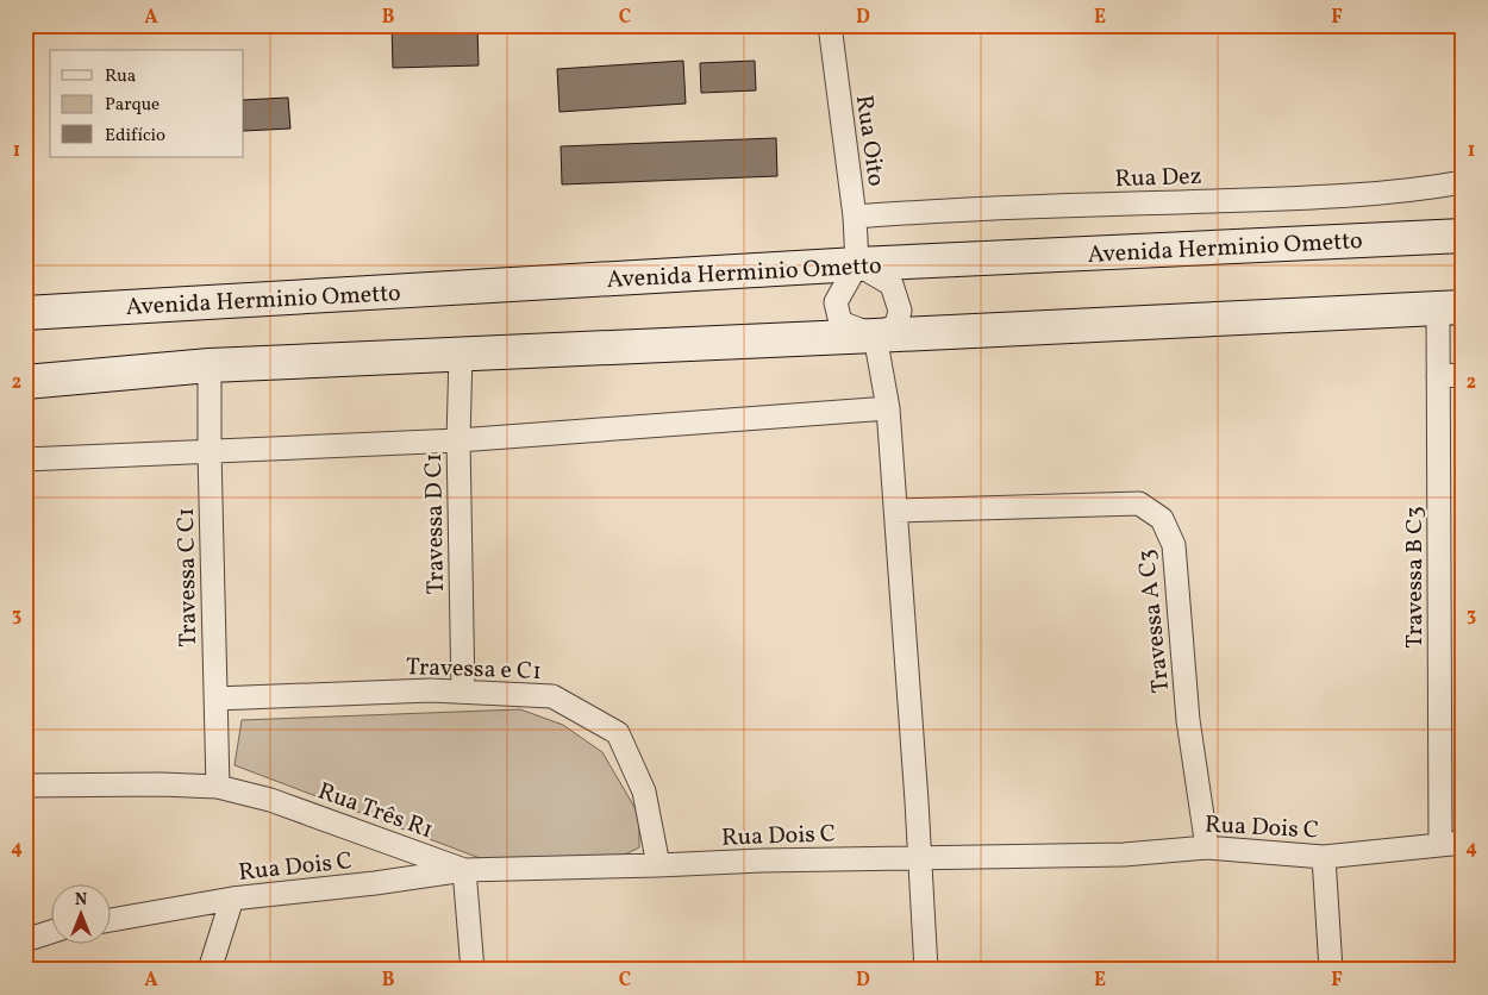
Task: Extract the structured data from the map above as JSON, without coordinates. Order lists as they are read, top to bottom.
{
  "streets": {
    "street": [
      "Rua Oito",
      "Rua Dez",
      "Avenida Herminio Ometto",
      "Travessa D C1",
      "Travessa C C1",
      "Travessa B C3",
      "Travessa A C3",
      "Travessa e C1",
      "Rua Três R1",
      "Rua Dois C"
    ]
  },
  "crossings": [
    ["Rua Oito", "Rua Dez"],
    ["Rua Oito", "Avenida Herminio Ometto"],
    ["Travessa D C1", "Travessa e C1"],
    ["Travessa C C1", "Travessa e C1"],
    ["Travessa C C1", "Rua Três R1"],
    ["Travessa B C3", "Rua Dois C"],
    ["Travessa A C3", "Rua Dois C"],
    ["Travessa e C1", "Rua Dois C"],
    ["Rua Três R1", "Rua Dois C"]
  ],
  "legend": ["Rua", "Parque", "Edifício"],
  "north": "top",
  "grid": {
    "columns": [
      "A",
      "B",
      "C",
      "D",
      "E",
      "F"
    ],
    "rows": [
      "1",
      "2",
      "3",
      "4"
    ]
  }
}
